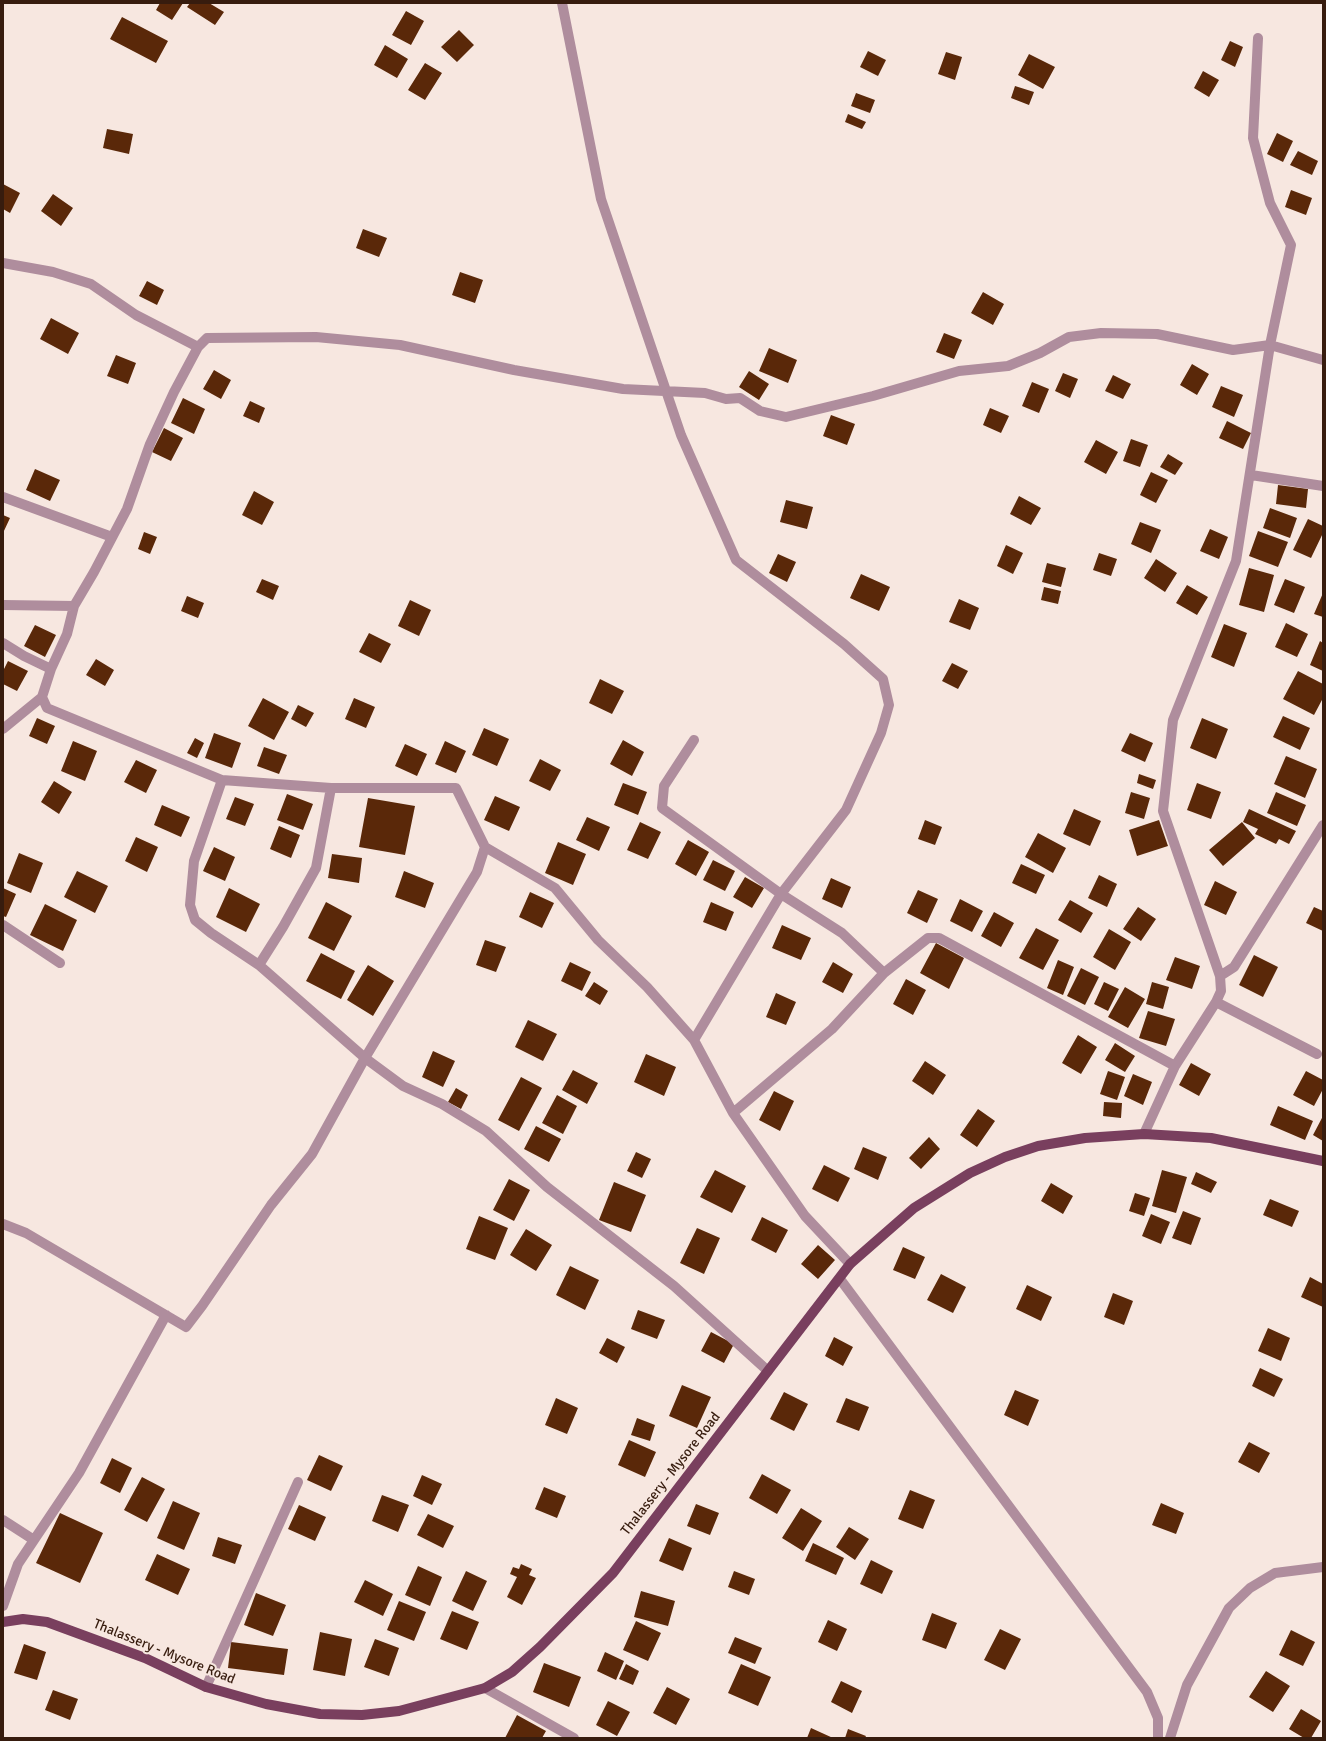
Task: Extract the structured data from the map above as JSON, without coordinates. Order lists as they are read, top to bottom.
{
  "streets": {
    "main road": ["Thalassery - Mysore Road"]
  }
}
